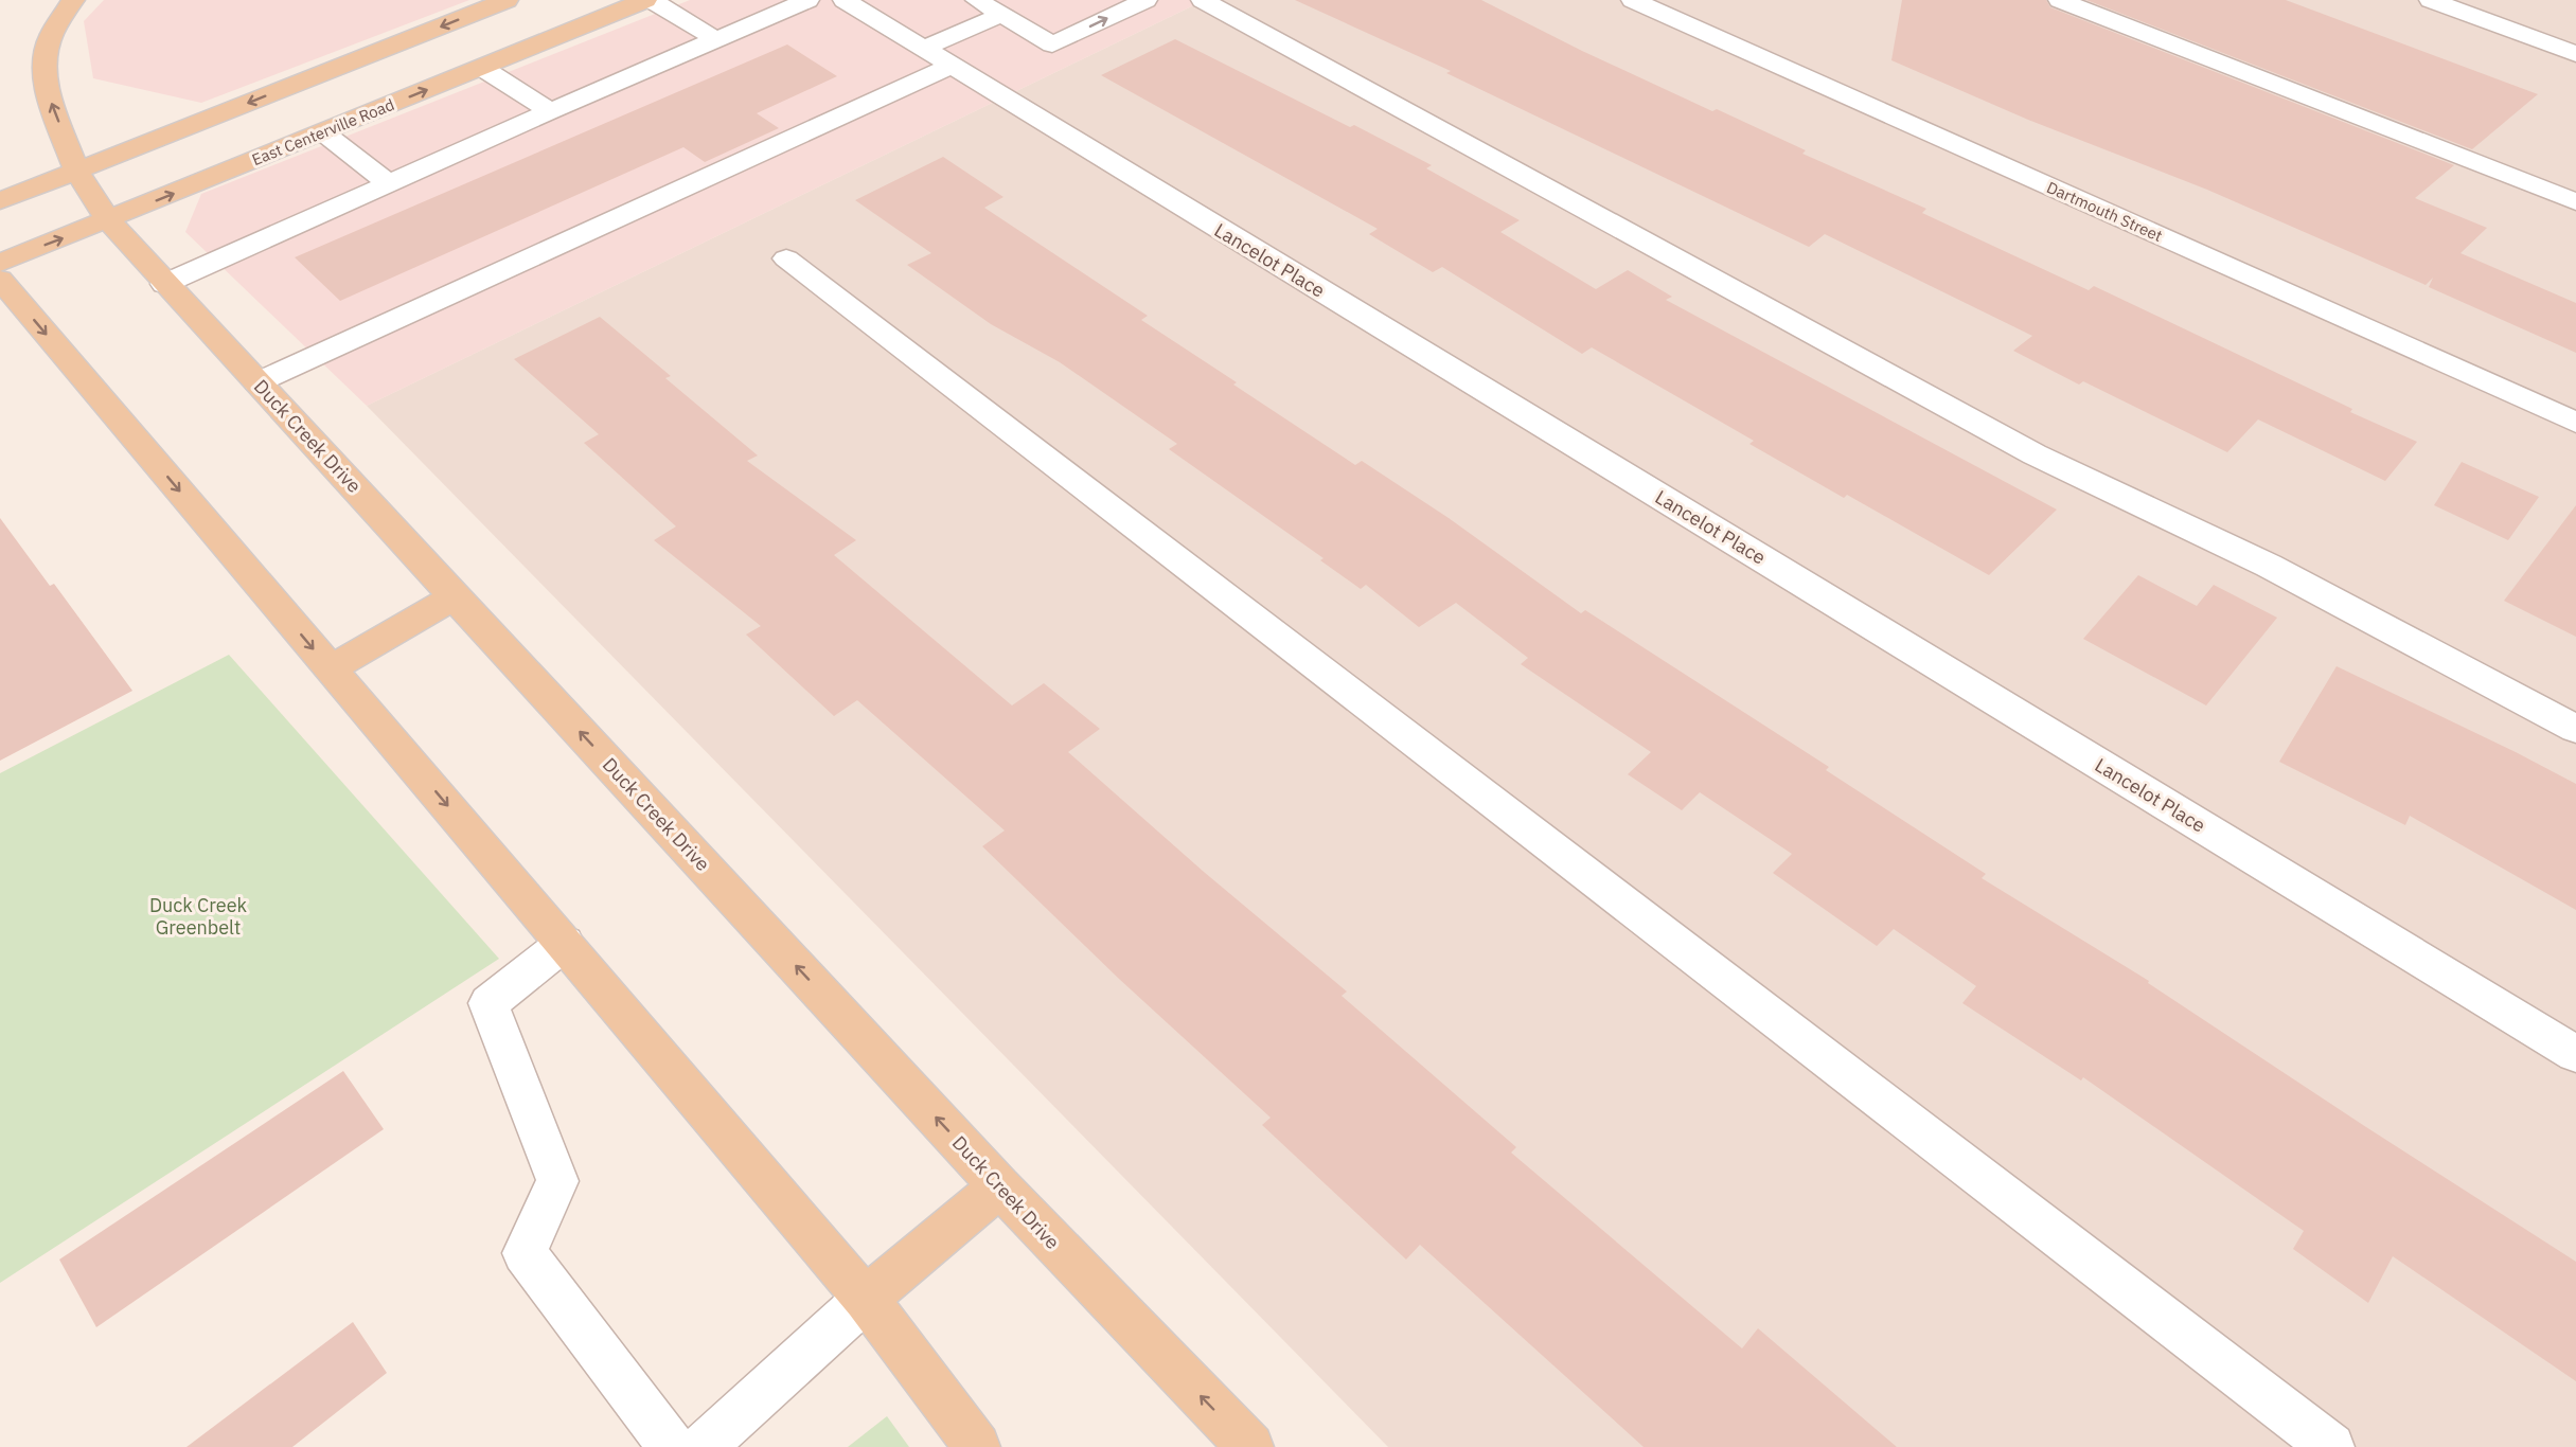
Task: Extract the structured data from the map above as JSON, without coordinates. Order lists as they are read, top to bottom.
{
  "streets": {
    "main road": ["East Centerville Road", "Duck Creek Drive"],
    "street": ["Dartmouth Street", "Lancelot Place"]
  },
  "crossings": [
    ["East Centerville Road", "Duck Creek Drive"]
  ],
  "parks": ["Duck Creek Greenbelt"]
}
